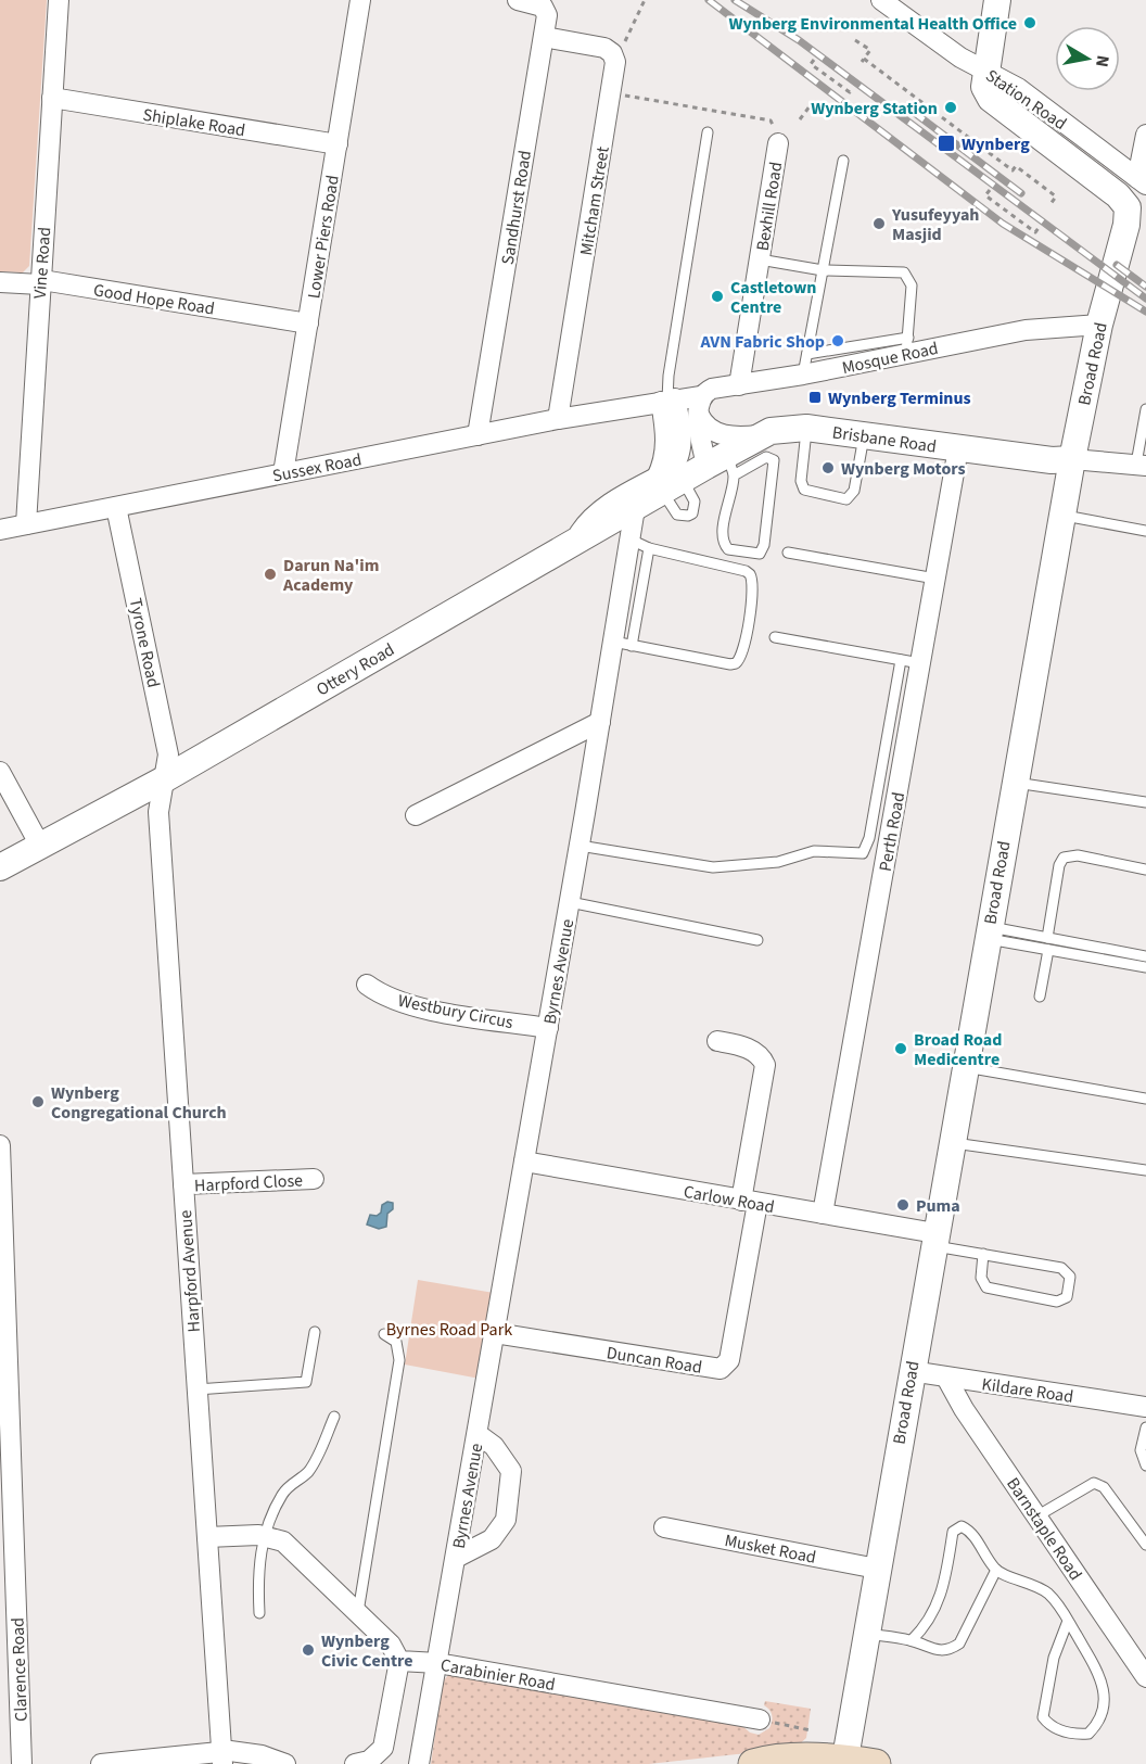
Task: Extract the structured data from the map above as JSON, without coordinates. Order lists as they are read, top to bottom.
{
  "streets": {
    "street": [
      "Station Road",
      "Shiplake Road",
      "Mitcham Street",
      "Bexhill Road",
      "Sandhurst Road",
      "Lower Piers Road",
      "Vine Road",
      "Good Hope Road",
      "Mosque Road",
      "Broad Road",
      "Brisbane Road",
      "Sussex Road",
      "Tyrone Road",
      "Ottery Road",
      "Perth Road",
      "Byrnes Avenue",
      "Westbury Circus",
      "Harpford Close",
      "Carlow Road",
      "Harpford Avenue",
      "Duncan Road",
      "Kildare Road",
      "Barnstaple Road",
      "Musket Road",
      "Clarence Road",
      "Carabinier Road"
    ]
  },
  "crossings": [
    ["Station Road", "Broad Road"],
    ["Shiplake Road", "Lower Piers Road"],
    ["Shiplake Road", "Vine Road"],
    ["Mitcham Street", "Sandhurst Road"],
    ["Mitcham Street", "Sussex Road"],
    ["Bexhill Road", "Mosque Road"],
    ["Sandhurst Road", "Sussex Road"],
    ["Lower Piers Road", "Good Hope Road"],
    ["Lower Piers Road", "Sussex Road"],
    ["Vine Road", "Good Hope Road"],
    ["Vine Road", "Sussex Road"],
    ["Mosque Road", "Broad Road"],
    ["Mosque Road", "Sussex Road"],
    ["Broad Road", "Brisbane Road"],
    ["Broad Road", "Carlow Road"],
    ["Broad Road", "Kildare Road"],
    ["Broad Road", "Musket Road"],
    ["Brisbane Road", "Ottery Road"],
    ["Brisbane Road", "Perth Road"],
    ["Sussex Road", "Tyrone Road"],
    ["Tyrone Road", "Ottery Road"],
    ["Tyrone Road", "Harpford Avenue"],
    ["Ottery Road", "Byrnes Avenue"],
    ["Ottery Road", "Harpford Avenue"],
    ["Perth Road", "Carlow Road"],
    ["Byrnes Avenue", "Westbury Circus"],
    ["Byrnes Avenue", "Carlow Road"],
    ["Byrnes Avenue", "Duncan Road"],
    ["Byrnes Avenue", "Carabinier Road"],
    ["Harpford Close", "Harpford Avenue"],
    ["Carlow Road", "Duncan Road"],
    ["Kildare Road", "Barnstaple Road"]
  ],
  "parks": ["Byrnes Road Park"],
  "places": {
    "other": [
      "Wynberg Environmental Health Office",
      "Wynberg Station",
      "Yusufeyyah Masjid",
      "Castletown Centre",
      "AVN Fabric Shop",
      "Wynberg Motors",
      "Darun Na'im Academy",
      "Broad Road Medicentre",
      "Wynberg Congregational Church",
      "Puma",
      "Wynberg Civic Centre"
    ],
    "transit": ["Wynberg", "Wynberg Terminus"]
  },
  "north": "right"
}
